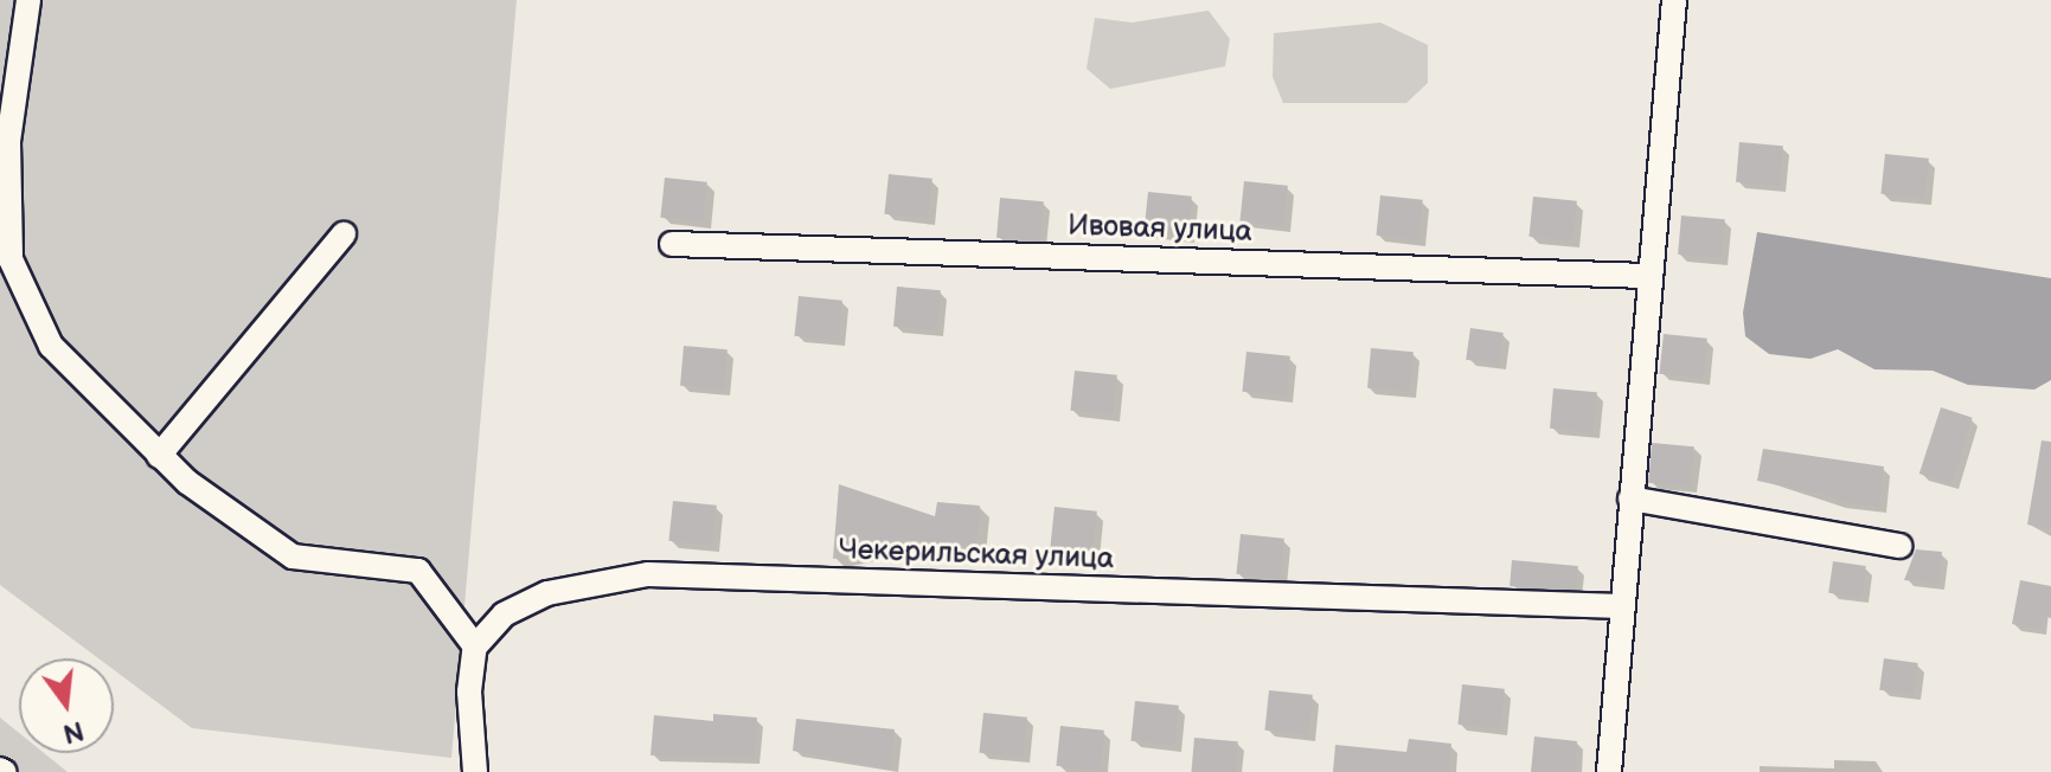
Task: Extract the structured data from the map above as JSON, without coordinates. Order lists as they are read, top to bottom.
{
  "streets": {
    "street": ["Ивовая улица", "Чекерильская улица"]
  },
  "north": "bottom"
}
